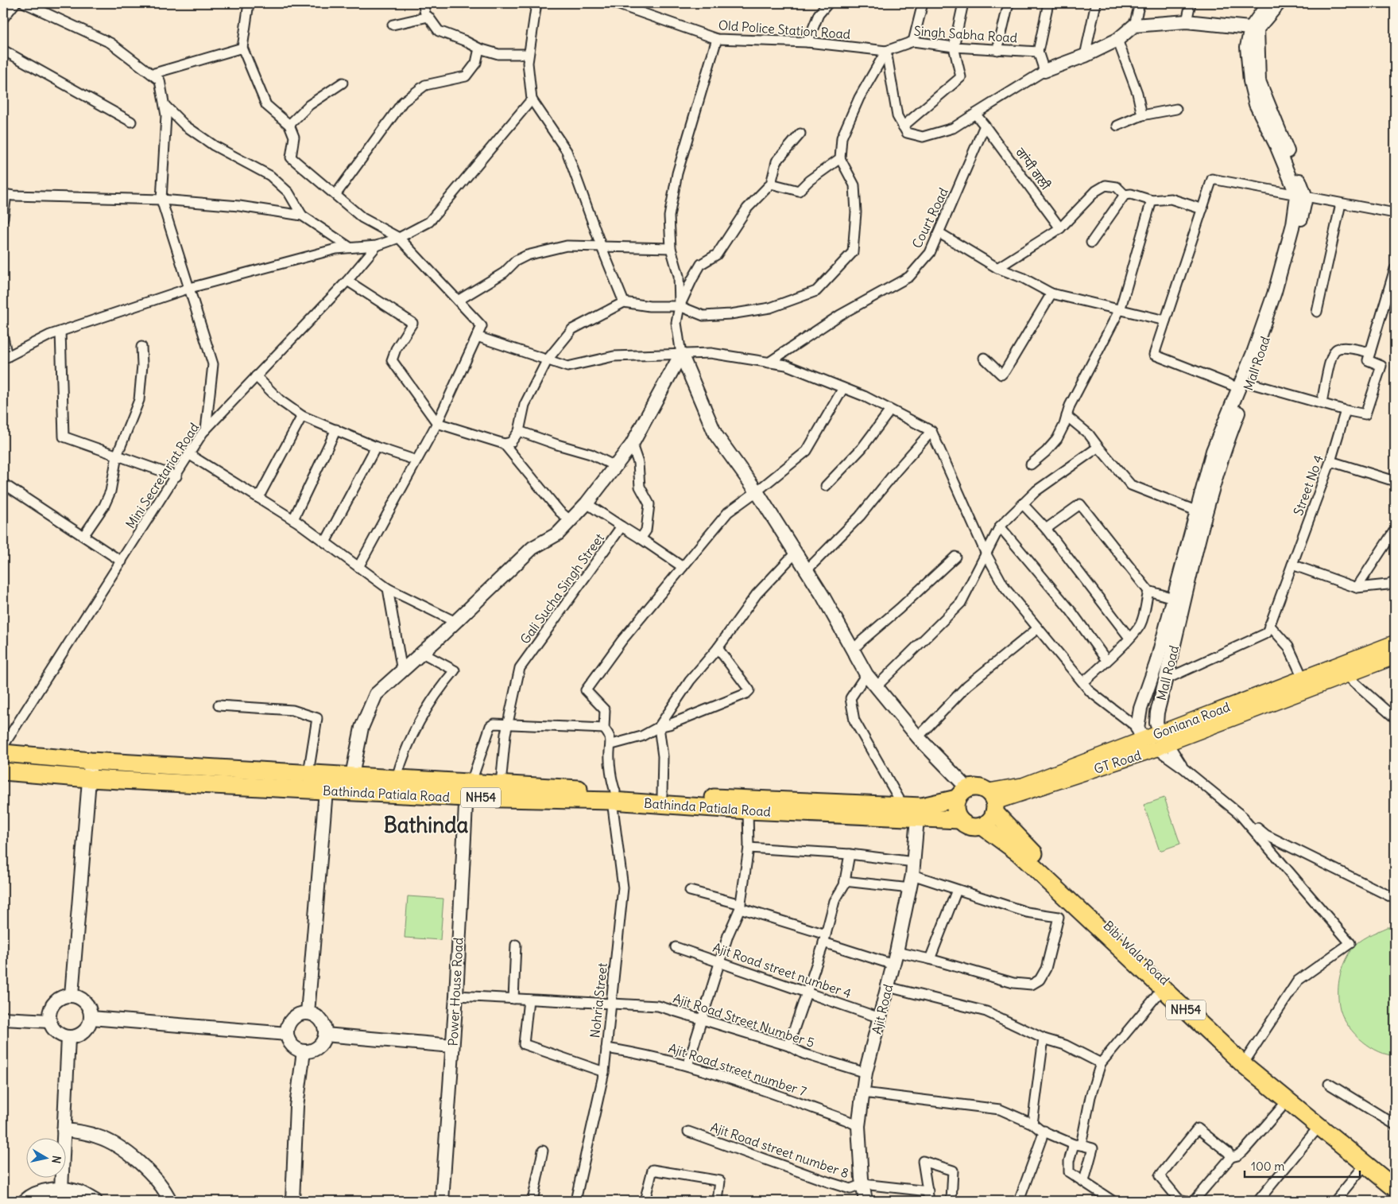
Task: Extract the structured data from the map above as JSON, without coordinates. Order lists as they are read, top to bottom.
{
  "streets": {
    "highway": ["Bathinda Patiala Road", "NH54", "Bibi Wala Road"],
    "main road": ["Goniana Road", "GT Road"],
    "street": [
      "Old Police Station Road",
      "Singh Sabha Road",
      "ਗਾਂਧੀ ਗਲੀ",
      "Court Road",
      "Mall Road",
      "Mini Secretariat Road",
      "Street No 4",
      "Gali Sucha Singh Street",
      "Ajit Road street number 4",
      "Power House Road",
      "Nohria Street",
      "Ajit Road",
      "Ajit Road Street Number 5",
      "Ajit Road street number 7",
      "Ajit Road street number 8"
    ]
  },
  "crossings": [
    ["Old Police Station Road", "Singh Sabha Road"],
    ["ਗਾਂਧੀ ਗਲੀ", "Court Road"],
    ["Mall Road", "Street No 4"],
    ["Mall Road", "Goniana Road"],
    ["Mall Road", "GT Road"],
    ["Gali Sucha Singh Street", "NH54"],
    ["Goniana Road", "GT Road"],
    ["Goniana Road", "Bathinda Patiala Road"],
    ["Goniana Road", "NH54"],
    ["Goniana Road", "Bibi Wala Road"],
    ["GT Road", "Bathinda Patiala Road"],
    ["GT Road", "NH54"],
    ["GT Road", "Bibi Wala Road"],
    ["Bathinda Patiala Road", "NH54"],
    ["Bathinda Patiala Road", "Bibi Wala Road"],
    ["Bathinda Patiala Road", "Power House Road"],
    ["Bathinda Patiala Road", "Nohria Street"],
    ["Bathinda Patiala Road", "Ajit Road"],
    ["NH54", "Bibi Wala Road"],
    ["NH54", "Power House Road"],
    ["NH54", "Nohria Street"],
    ["Ajit Road street number 4", "Ajit Road"],
    ["Power House Road", "Ajit Road Street Number 5"],
    ["Nohria Street", "Ajit Road Street Number 5"],
    ["Nohria Street", "Ajit Road street number 7"],
    ["Ajit Road", "Ajit Road Street Number 5"],
    ["Ajit Road", "Ajit Road street number 7"],
    ["Ajit Road", "Ajit Road street number 8"]
  ],
  "districts": ["Bathinda"],
  "scale_bar": "100 m",
  "north": "right"
}
